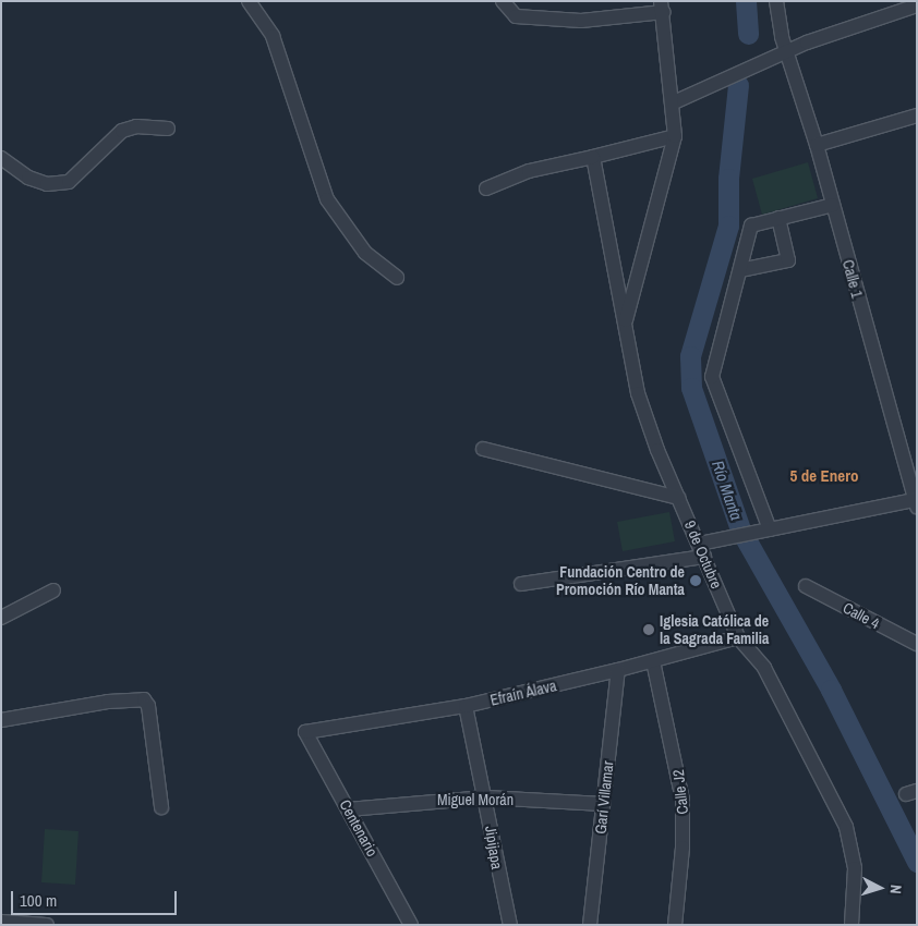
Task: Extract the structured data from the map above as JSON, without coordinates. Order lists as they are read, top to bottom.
{
  "streets": {
    "street": [
      "Calle 1",
      "9 de Octubre",
      "Calle 4",
      "Efraín Álava",
      "Calle J2",
      "Garí Villamar",
      "Miguel Morán",
      "Centenario",
      "Jipijapa"
    ]
  },
  "crossings": [
    ["9 de Octubre", "Efraín Álava"],
    ["Efraín Álava", "Calle J2"],
    ["Efraín Álava", "Garí Villamar"],
    ["Efraín Álava", "Centenario"],
    ["Efraín Álava", "Jipijapa"],
    ["Garí Villamar", "Miguel Morán"],
    ["Miguel Morán", "Centenario"],
    ["Miguel Morán", "Jipijapa"]
  ],
  "districts": ["5 de Enero"],
  "water": ["Río Manta"],
  "places": ["Fundación Centro de Promoción Río Manta", "Iglesia Católica de la Sagrada Familia"],
  "scale_bar": "100 m",
  "north": "right"
}
